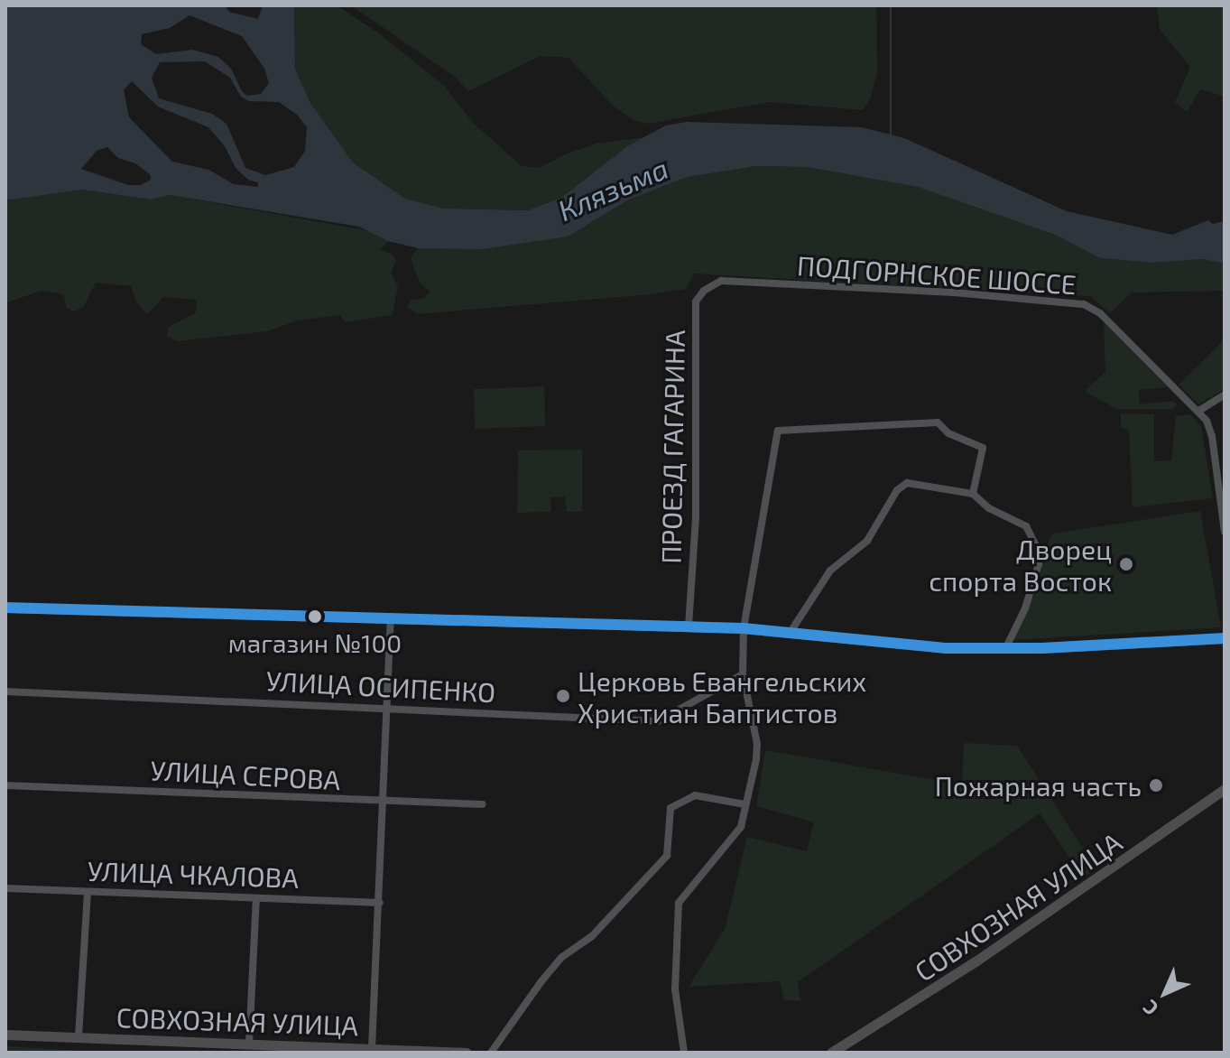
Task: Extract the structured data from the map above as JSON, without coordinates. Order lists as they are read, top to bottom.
{
  "streets": {
    "main road": ["СОВХОЗНАЯ УЛИЦА"],
    "street": [
      "ПОДГОРНСКОЕ ШОССЕ",
      "ПРОЕЗД ГАГАРИНА",
      "УЛИЦА ОСИПЕНКО",
      "УЛИЦА СЕРОВА",
      "УЛИЦА ЧКАЛОВА"
    ]
  },
  "crossings": [
    ["ПОДГОРНСКОЕ ШОССЕ", "ПРОЕЗД ГАГАРИНА"]
  ],
  "water": ["Клязьма"],
  "places": [
    "Дворец спорта Восток",
    "магазин №100",
    "Церковь Евангельских Христиан Баптистов",
    "Пожарная часть"
  ],
  "north": "bottom left"
}
